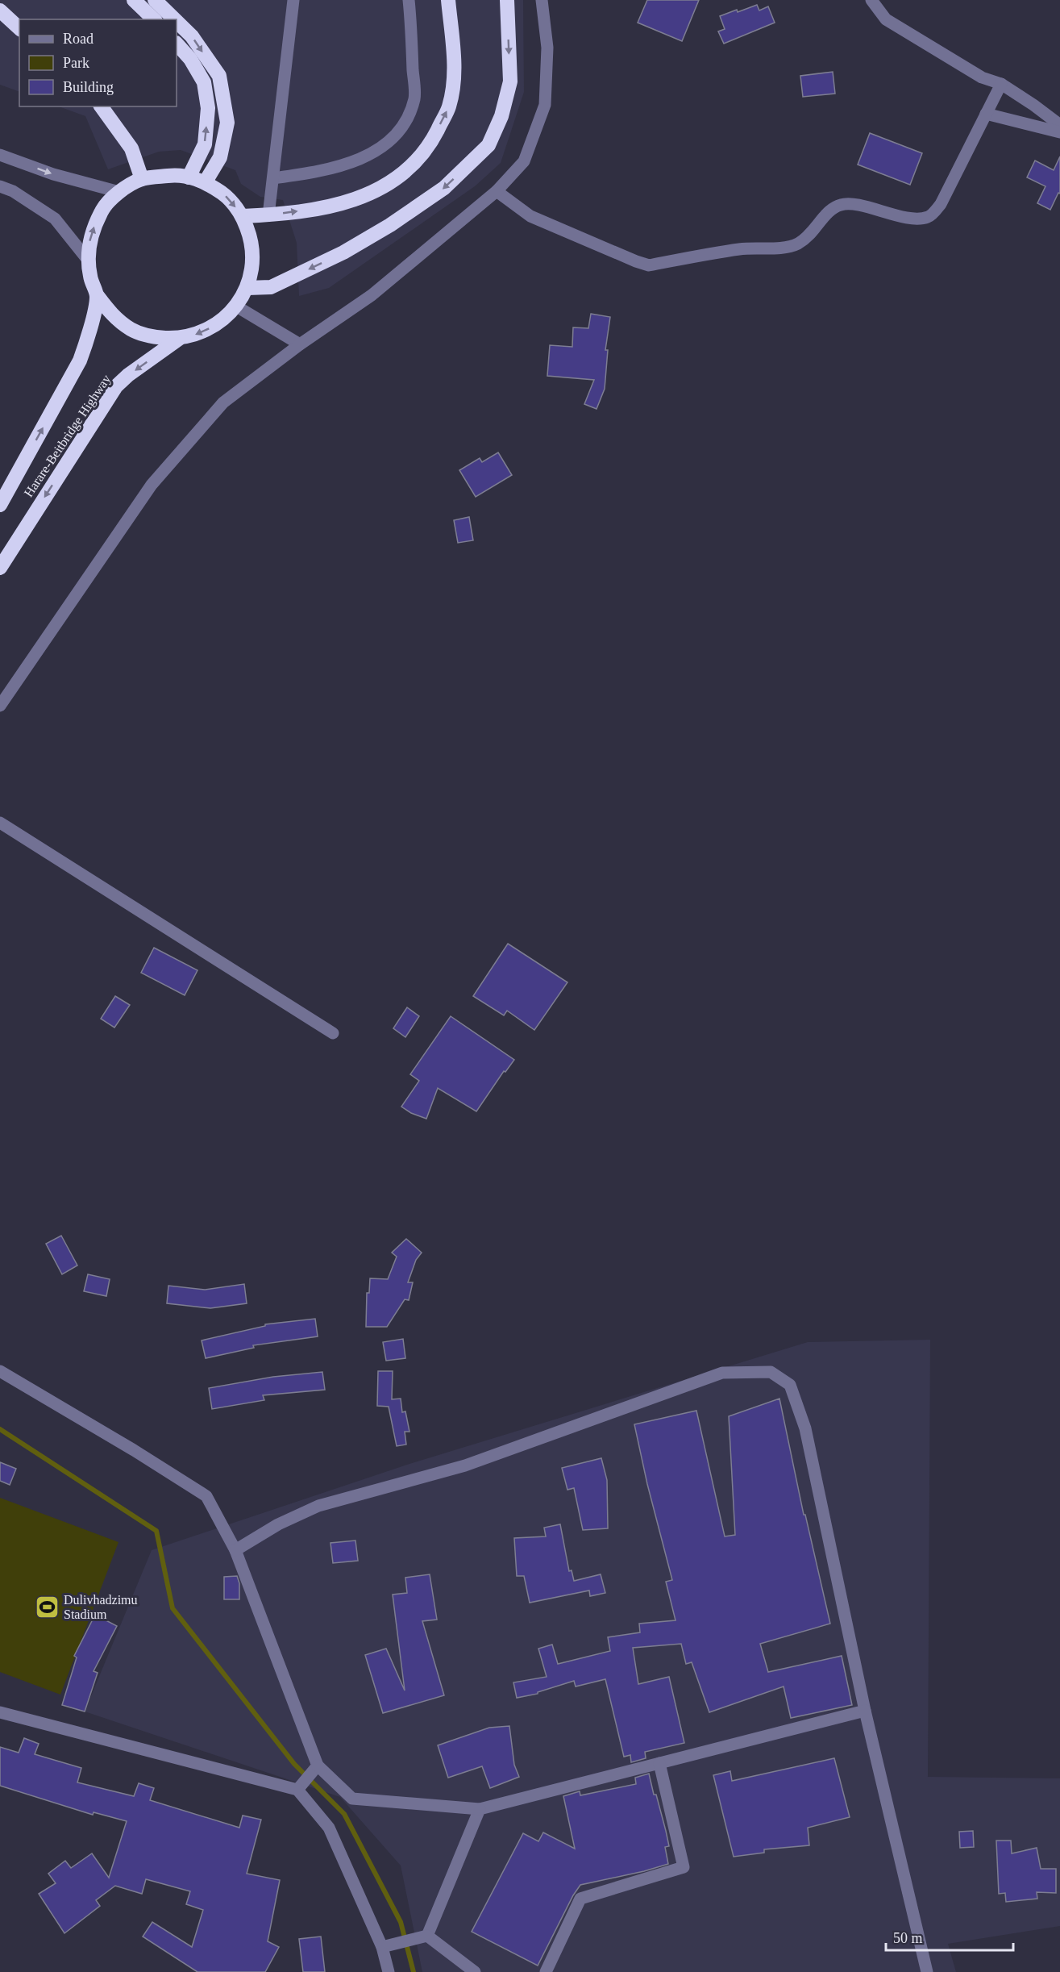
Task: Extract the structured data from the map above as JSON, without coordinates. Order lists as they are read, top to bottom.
{
  "streets": {
    "highway": ["Harare-Beitbridge Highway"]
  },
  "places": {
    "sports": ["Dulivhadzimu Stadium"]
  },
  "legend": ["Road", "Park", "Building"],
  "scale_bar": "50 m"
}
